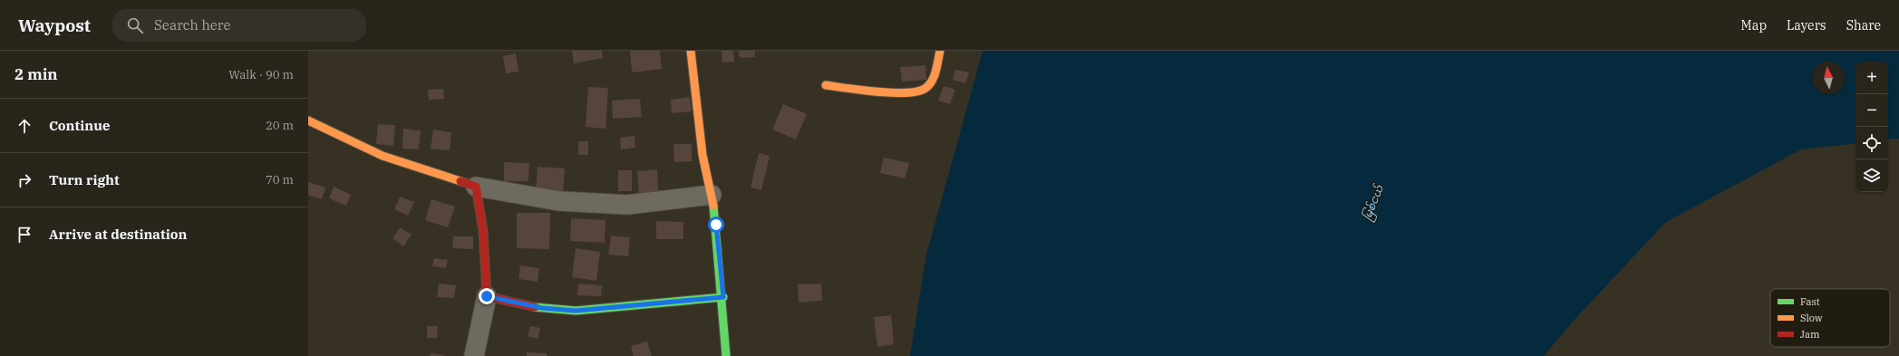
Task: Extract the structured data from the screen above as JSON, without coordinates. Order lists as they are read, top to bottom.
{
  "water": ["မြစ်ငယ်"],
  "legend": ["Fast", "Slow", "Jam"],
  "north": "top",
  "page": {
    "header": "Waypost",
    "search": "Search here",
    "nav": ["Map", "Layers", "Share"],
    "heading": ["2 min", "Walk · 90 m"],
    "map_buttons": ["+", "−"],
    "list": [
      ["Continue", "20 m"],
      ["Turn right", "70 m"],
      "Arrive at destination"
    ]
  }
}
